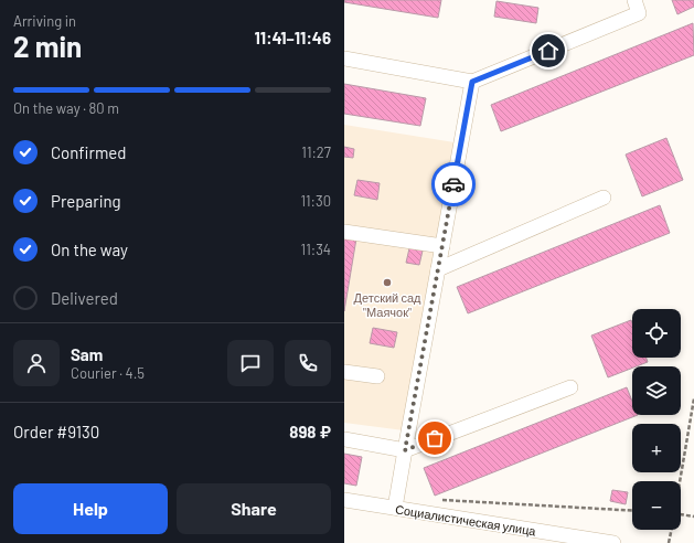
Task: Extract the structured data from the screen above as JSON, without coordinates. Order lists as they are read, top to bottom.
{
  "streets": {
    "street": ["Социалистическая улица"]
  },
  "places": ["Детский сад \"Маячок\""],
  "page": {
    "heading": ["2 min", "Arriving in", "11:41–11:46"],
    "panel": [
      "Sam",
      "Courier · 4.5",
      "Order #9130",
      "898 ₽"
    ],
    "bar": "On the way · 80 m",
    "list": [
      ["Confirmed", "11:27"],
      ["Preparing", "11:30"],
      ["On the way", "11:34"],
      "Delivered"
    ],
    "map_buttons": ["+", "−"],
    "buttons": ["Help", "Share"]
  }
}
